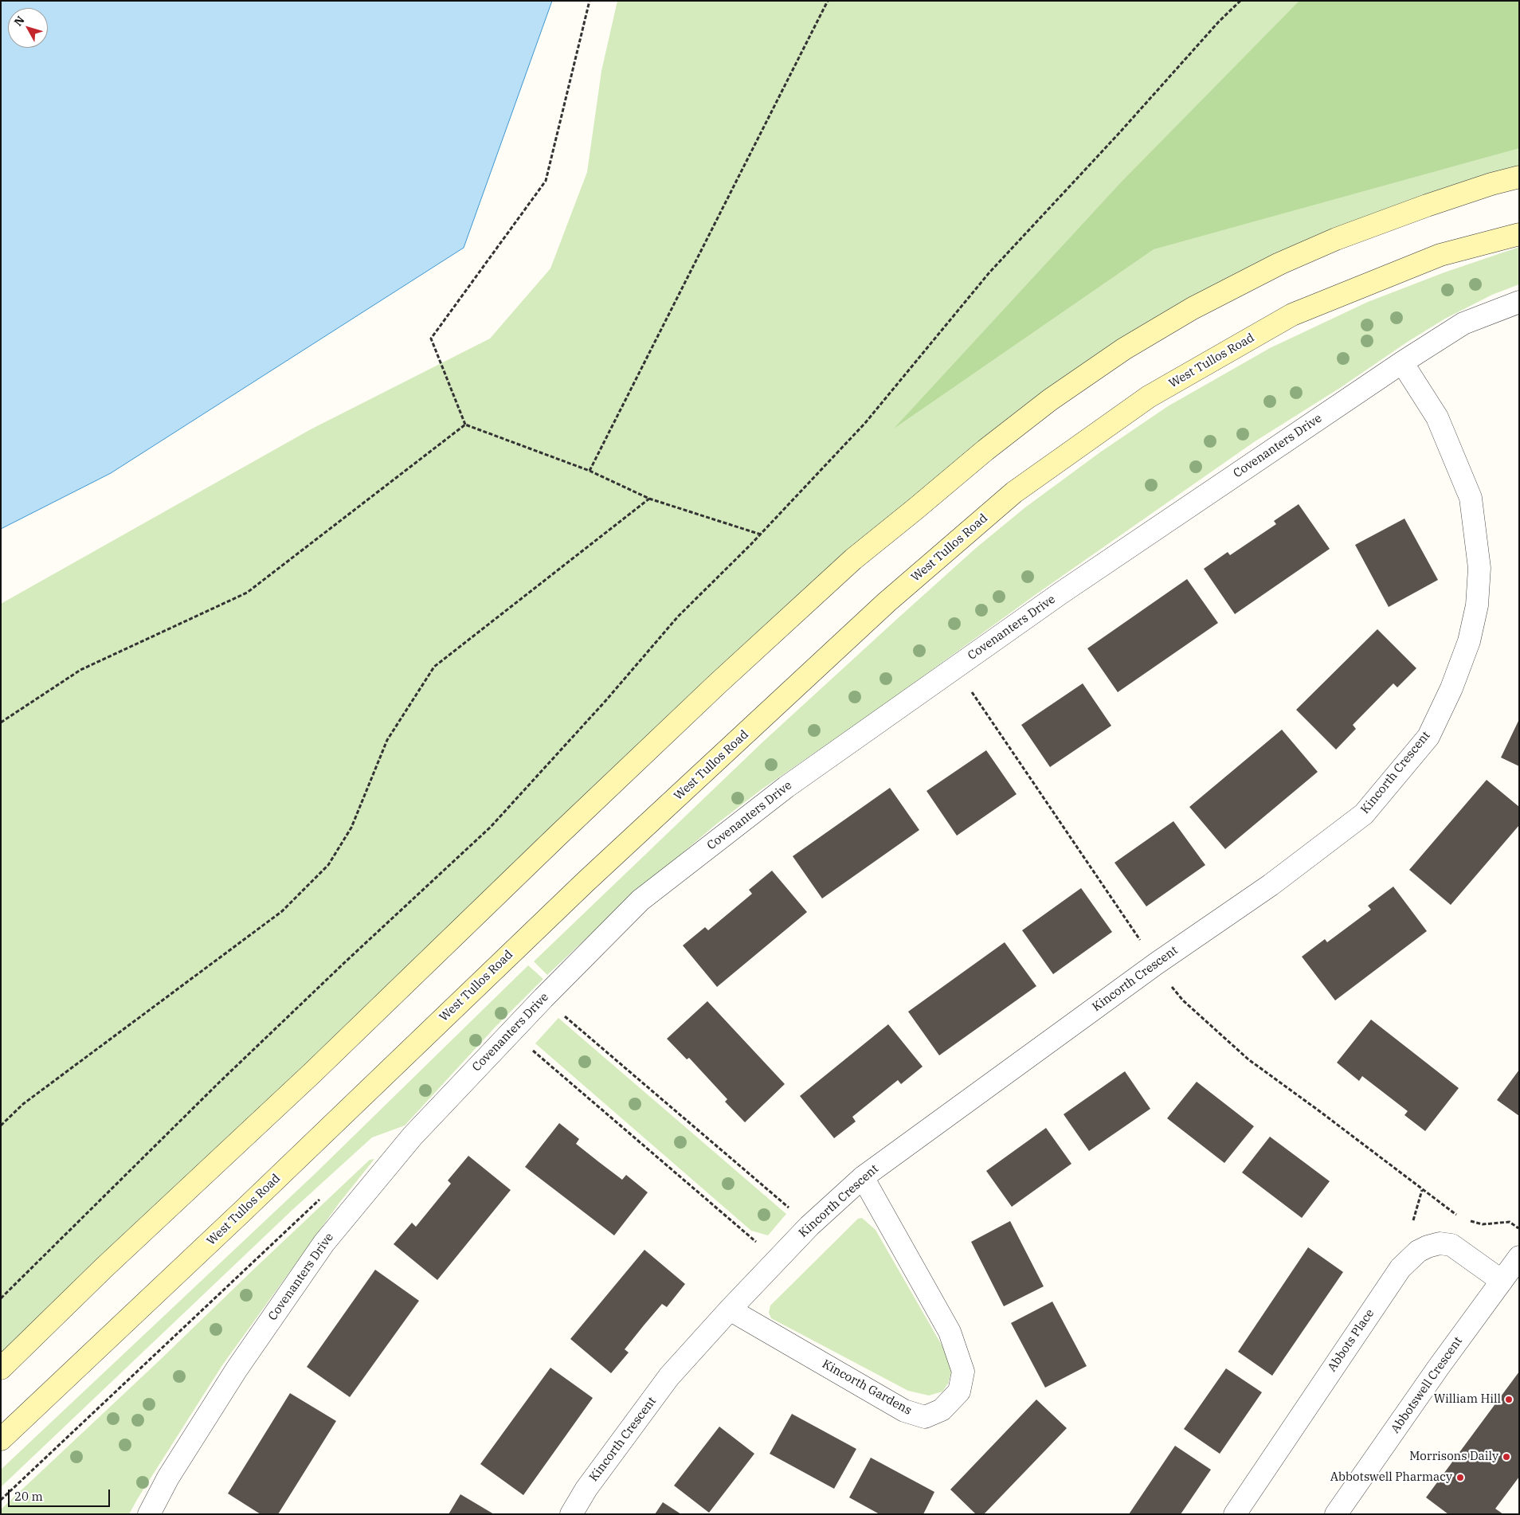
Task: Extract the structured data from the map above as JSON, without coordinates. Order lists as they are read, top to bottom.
{
  "streets": {
    "main road": ["West Tullos Road"],
    "street": [
      "Covenanters Drive",
      "Kincorth Crescent",
      "Abbots Place",
      "Abbotswell Crescent",
      "Kincorth Gardens"
    ]
  },
  "crossings": [
    ["Covenanters Drive", "Kincorth Crescent"],
    ["Kincorth Crescent", "Kincorth Gardens"],
    ["Abbots Place", "Abbotswell Crescent"]
  ],
  "places": ["William Hill", "Morrisons Daily", "Abbotswell Pharmacy"],
  "scale_bar": "20 m",
  "north": "top left"
}
